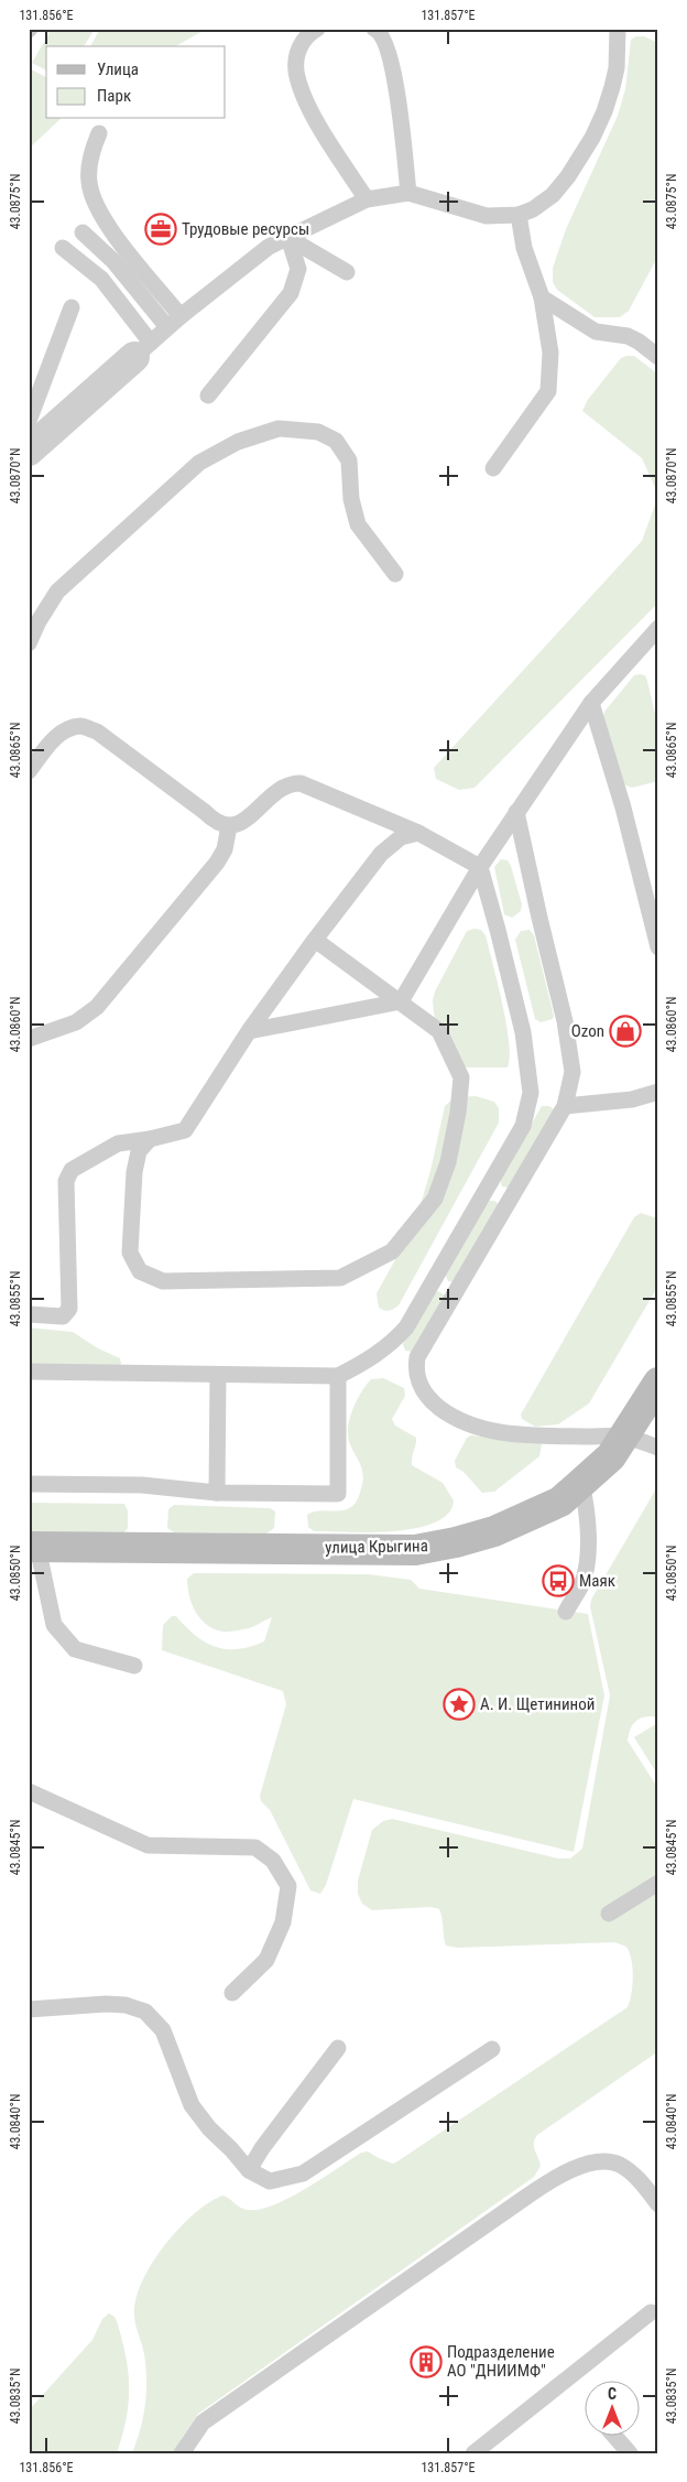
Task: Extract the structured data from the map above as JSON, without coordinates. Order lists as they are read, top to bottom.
{
  "streets": {
    "main road": ["улица Крыгина"]
  },
  "places": {
    "office": ["Трудовые ресурсы"],
    "shop": ["Ozon"],
    "bus stop": ["Маяк"],
    "place": ["А. И. Щетининой"],
    "building": ["Подразделение АО \"ДНИИМФ\""]
  },
  "legend": ["Улица", "Парк"],
  "north": "top",
  "coordinates": [
    "131.856°E",
    "131.857°E",
    "43.0875°N",
    "43.0870°N",
    "43.0865°N",
    "43.0860°N",
    "43.0855°N",
    "43.0850°N",
    "43.0845°N",
    "43.0840°N",
    "43.0835°N"
  ]
}
